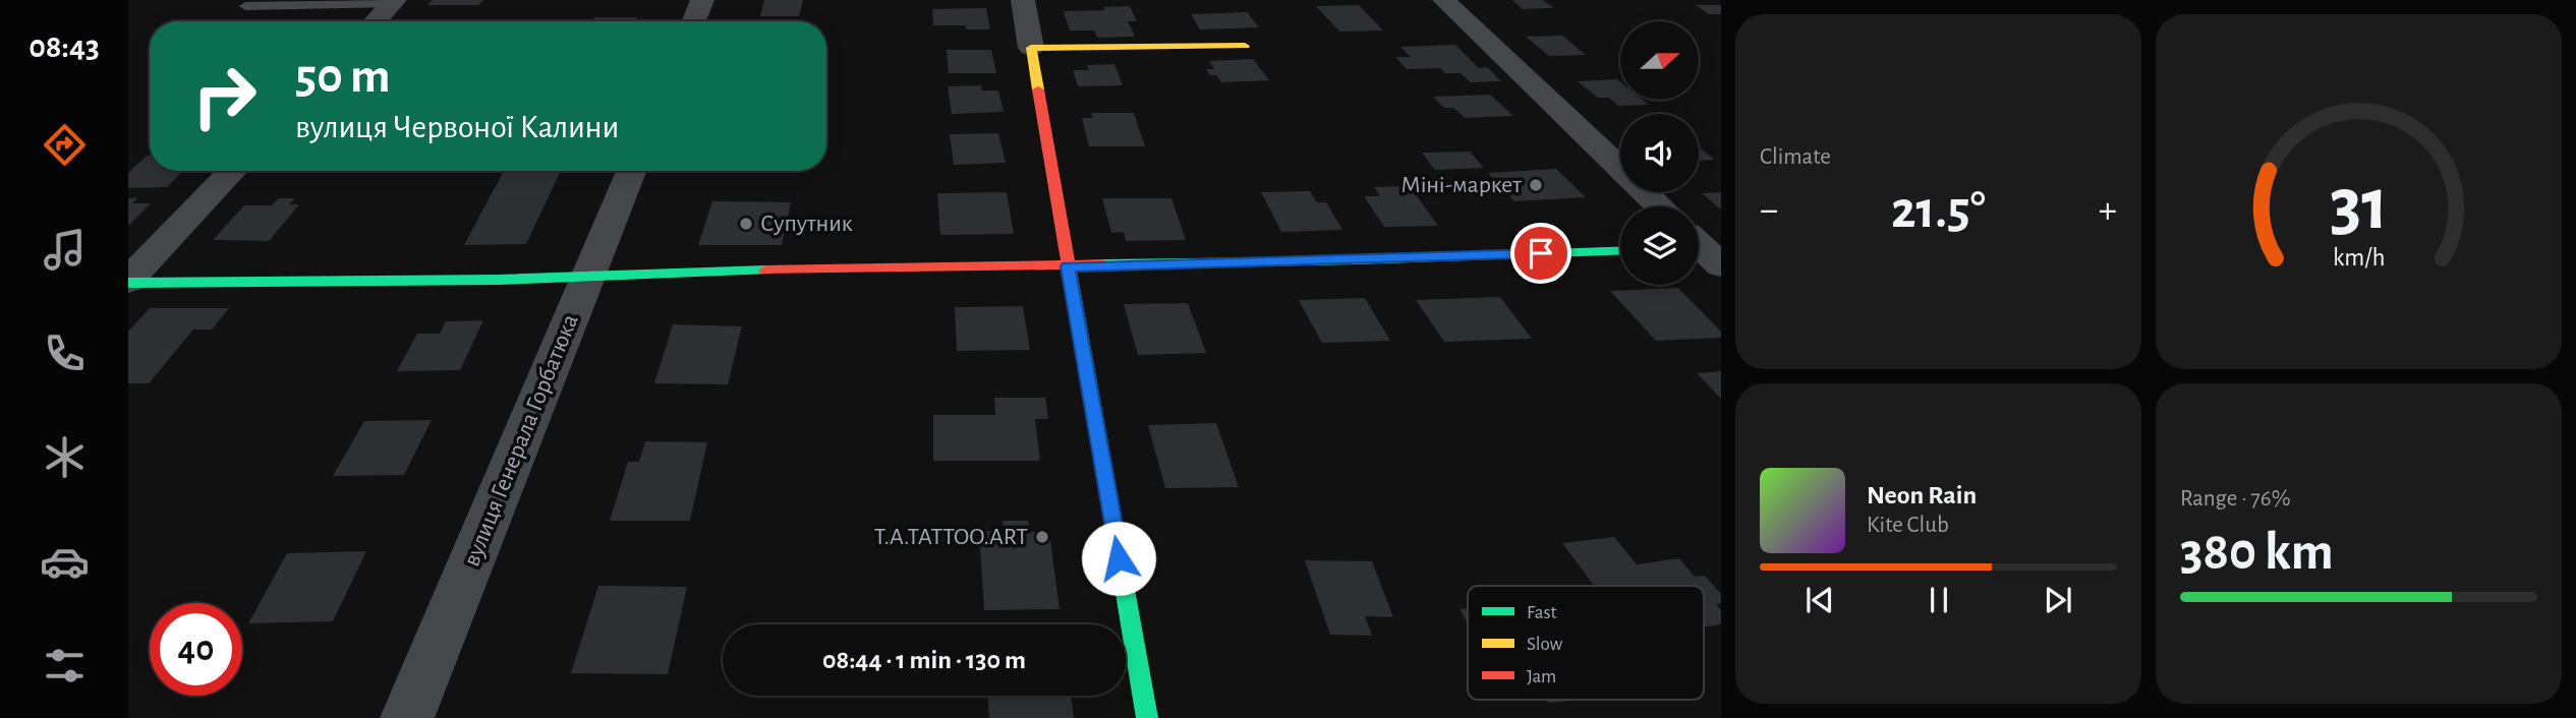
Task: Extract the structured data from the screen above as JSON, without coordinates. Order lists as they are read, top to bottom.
{
  "streets": {
    "street": ["вулиця Генерала Горбатюка"]
  },
  "places": ["Міні-маркет", "Супутник", "T.A.TATTOO.ART"],
  "legend": ["Fast", "Slow", "Jam"],
  "north": "right",
  "page": {
    "tabs": "08:43",
    "tile": [
      "Climate",
      ["Range · 76%", "380 km"]
    ],
    "turn": ["50 m", "вулиця Червоної Калини"],
    "heat": ["−", "21.5°", "+"],
    "song": ["Neon Rain", "Kite Club"],
    "limit": "40",
    "trip": "08:44 · 1 min · 130 m",
    "gauge": ["31", "km/h"]
  }
}
